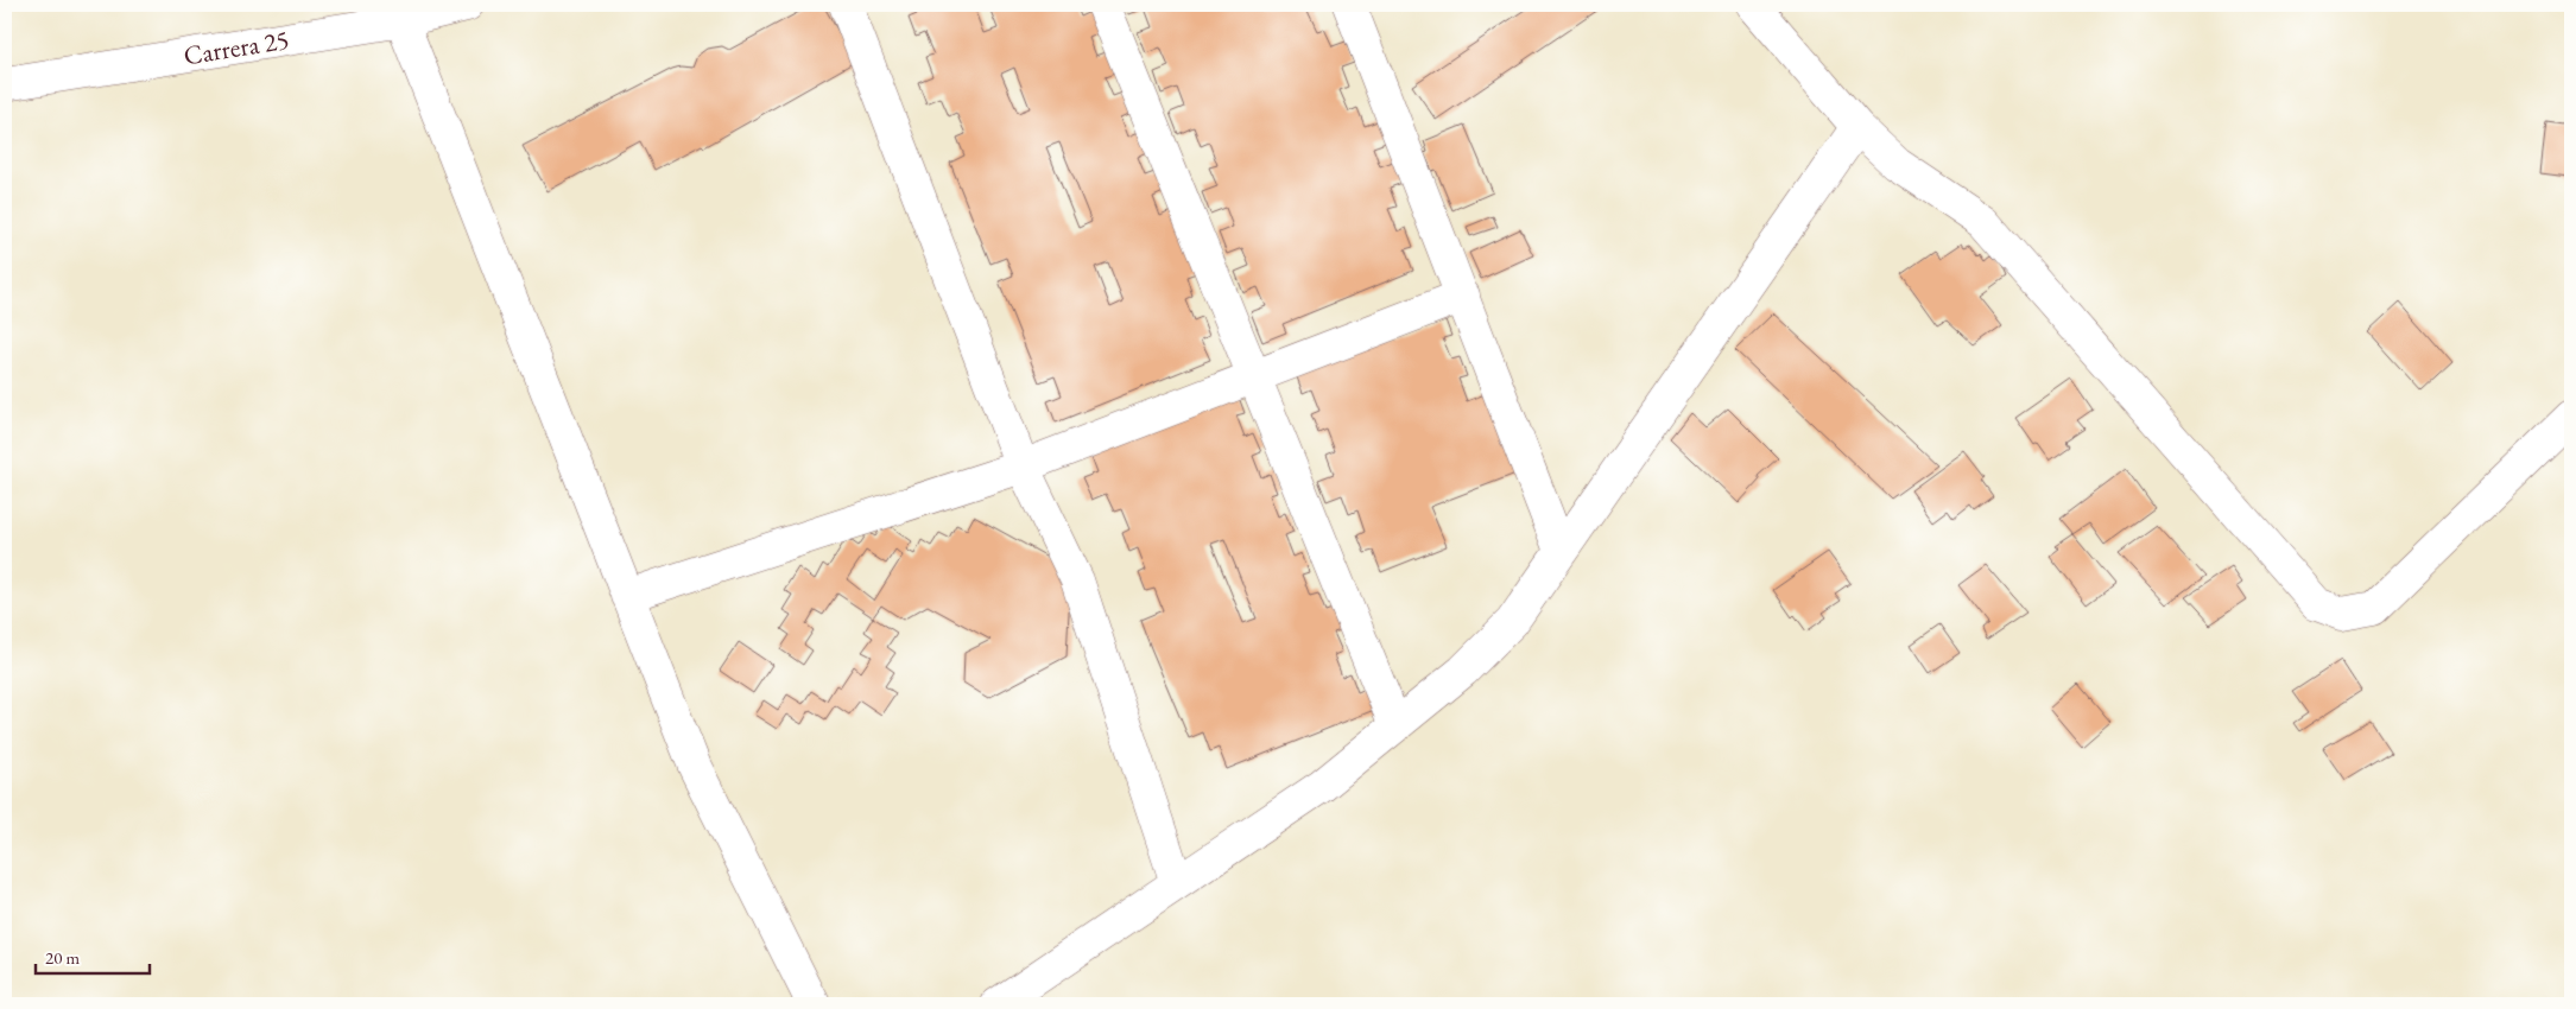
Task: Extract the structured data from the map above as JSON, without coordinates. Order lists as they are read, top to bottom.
{
  "streets": {
    "street": ["Carrera 25"]
  },
  "scale_bar": "20 m"
}
